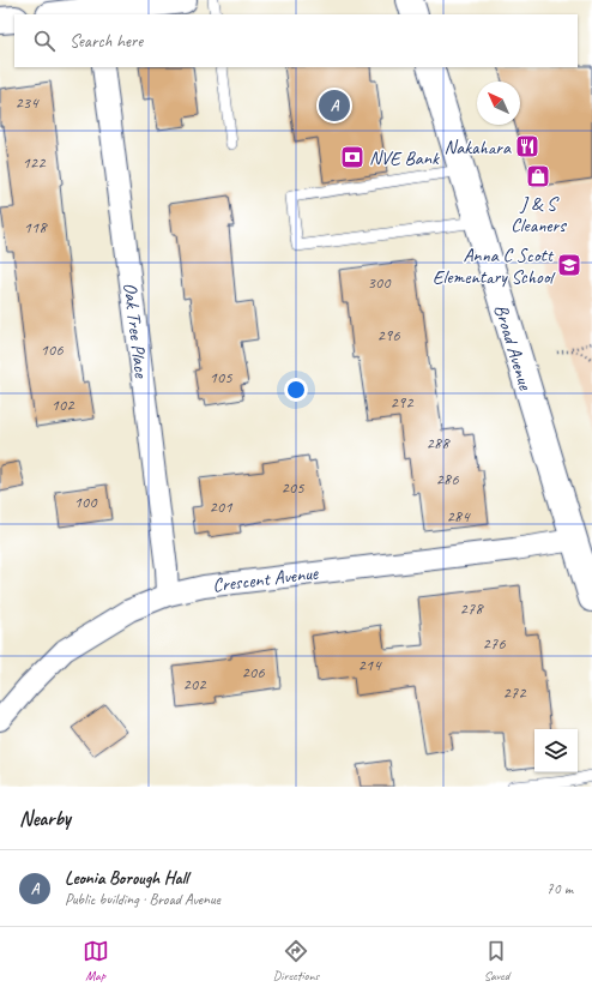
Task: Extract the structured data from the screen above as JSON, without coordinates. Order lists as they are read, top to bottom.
{
  "streets": {
    "main road": ["Broad Avenue"],
    "street": ["Oak Tree Place", "Crescent Avenue"]
  },
  "crossings": [
    ["Oak Tree Place", "Crescent Avenue"],
    ["Broad Avenue", "Crescent Avenue"]
  ],
  "places": {
    "restaurant": ["Nakahara"],
    "bank": ["NVE Bank"],
    "shop": ["J & S Cleaners"],
    "school or university": ["Anna C Scott Elementary School"]
  },
  "house_numbers": [
    "234",
    "122",
    "118",
    "300",
    "296",
    "106",
    "105",
    "292",
    "102",
    "288",
    "286",
    "205",
    "100",
    "201",
    "284",
    "278",
    "276",
    "214",
    "206",
    "202",
    "272"
  ],
  "north": "top left",
  "page": {
    "search": "Search here",
    "pins": "A",
    "heading": "Nearby",
    "list": [
      {
        "mark": "A",
        "name": "Leonia Borough Hall",
        "note": "Public building · Broad Avenue",
        "value": "70 m"
      }
    ],
    "nav": ["Map", "Directions", "Saved"]
  }
}
